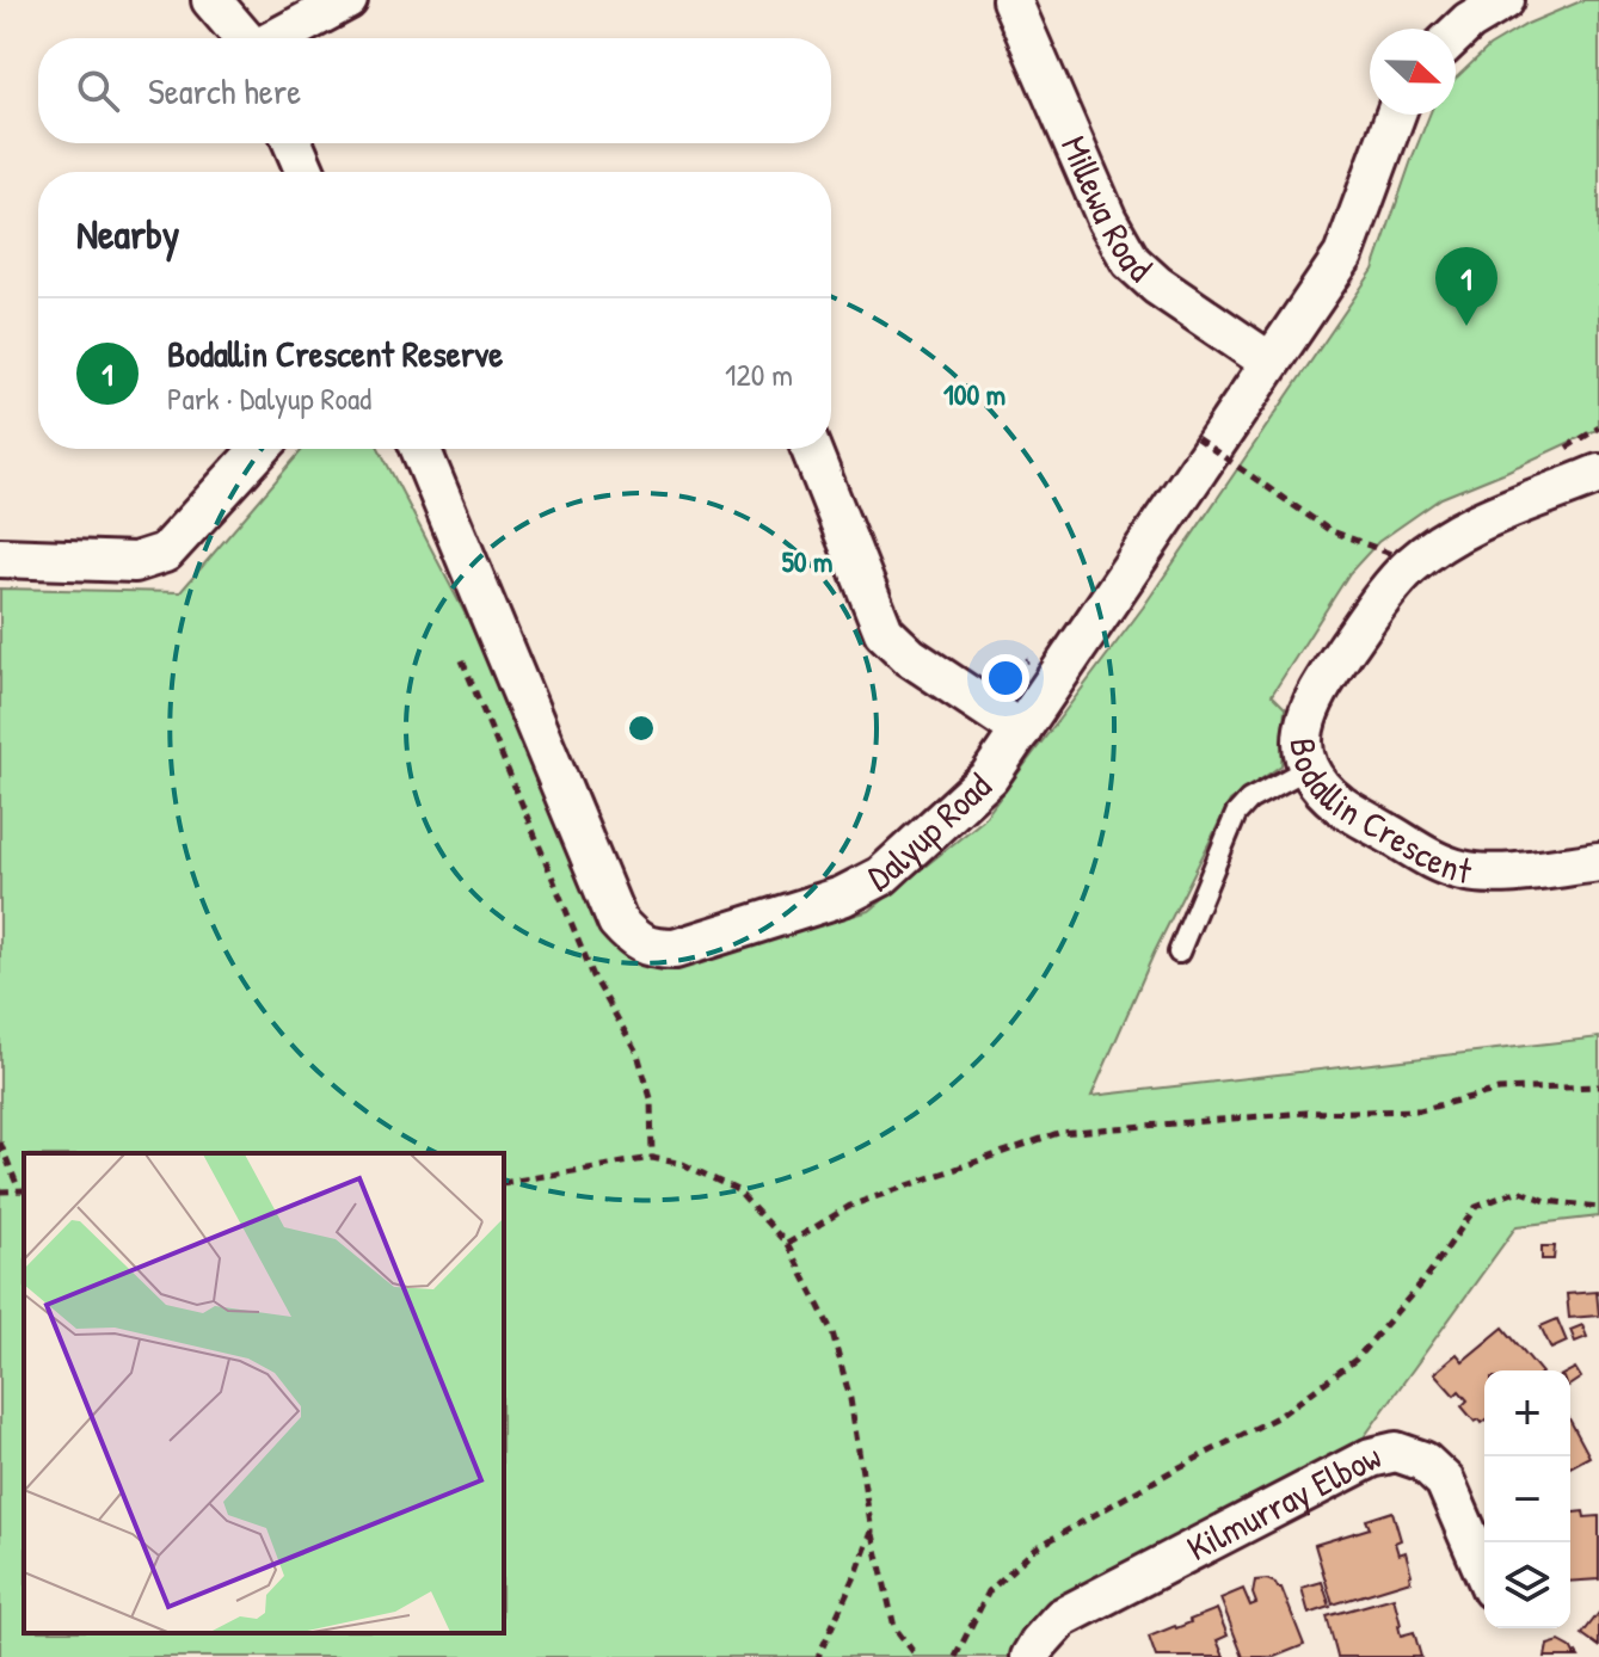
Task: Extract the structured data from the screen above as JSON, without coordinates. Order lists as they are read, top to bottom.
{
  "streets": {
    "street": [
      "Millewa Road",
      "Bodallin Crescent",
      "Dalyup Road",
      "Kilmurray Elbow"
    ]
  },
  "crossings": [
    ["Millewa Road", "Dalyup Road"]
  ],
  "north": "right",
  "page": {
    "search": "Search here",
    "heading": "Nearby",
    "pins": "1",
    "list": [
      {
        "mark": "1",
        "name": "Bodallin Crescent Reserve",
        "note": "Park · Dalyup Road",
        "value": "120 m"
      }
    ],
    "map_buttons": ["+", "−"]
  },
  "rings": ["100 m", "50 m"]
}
